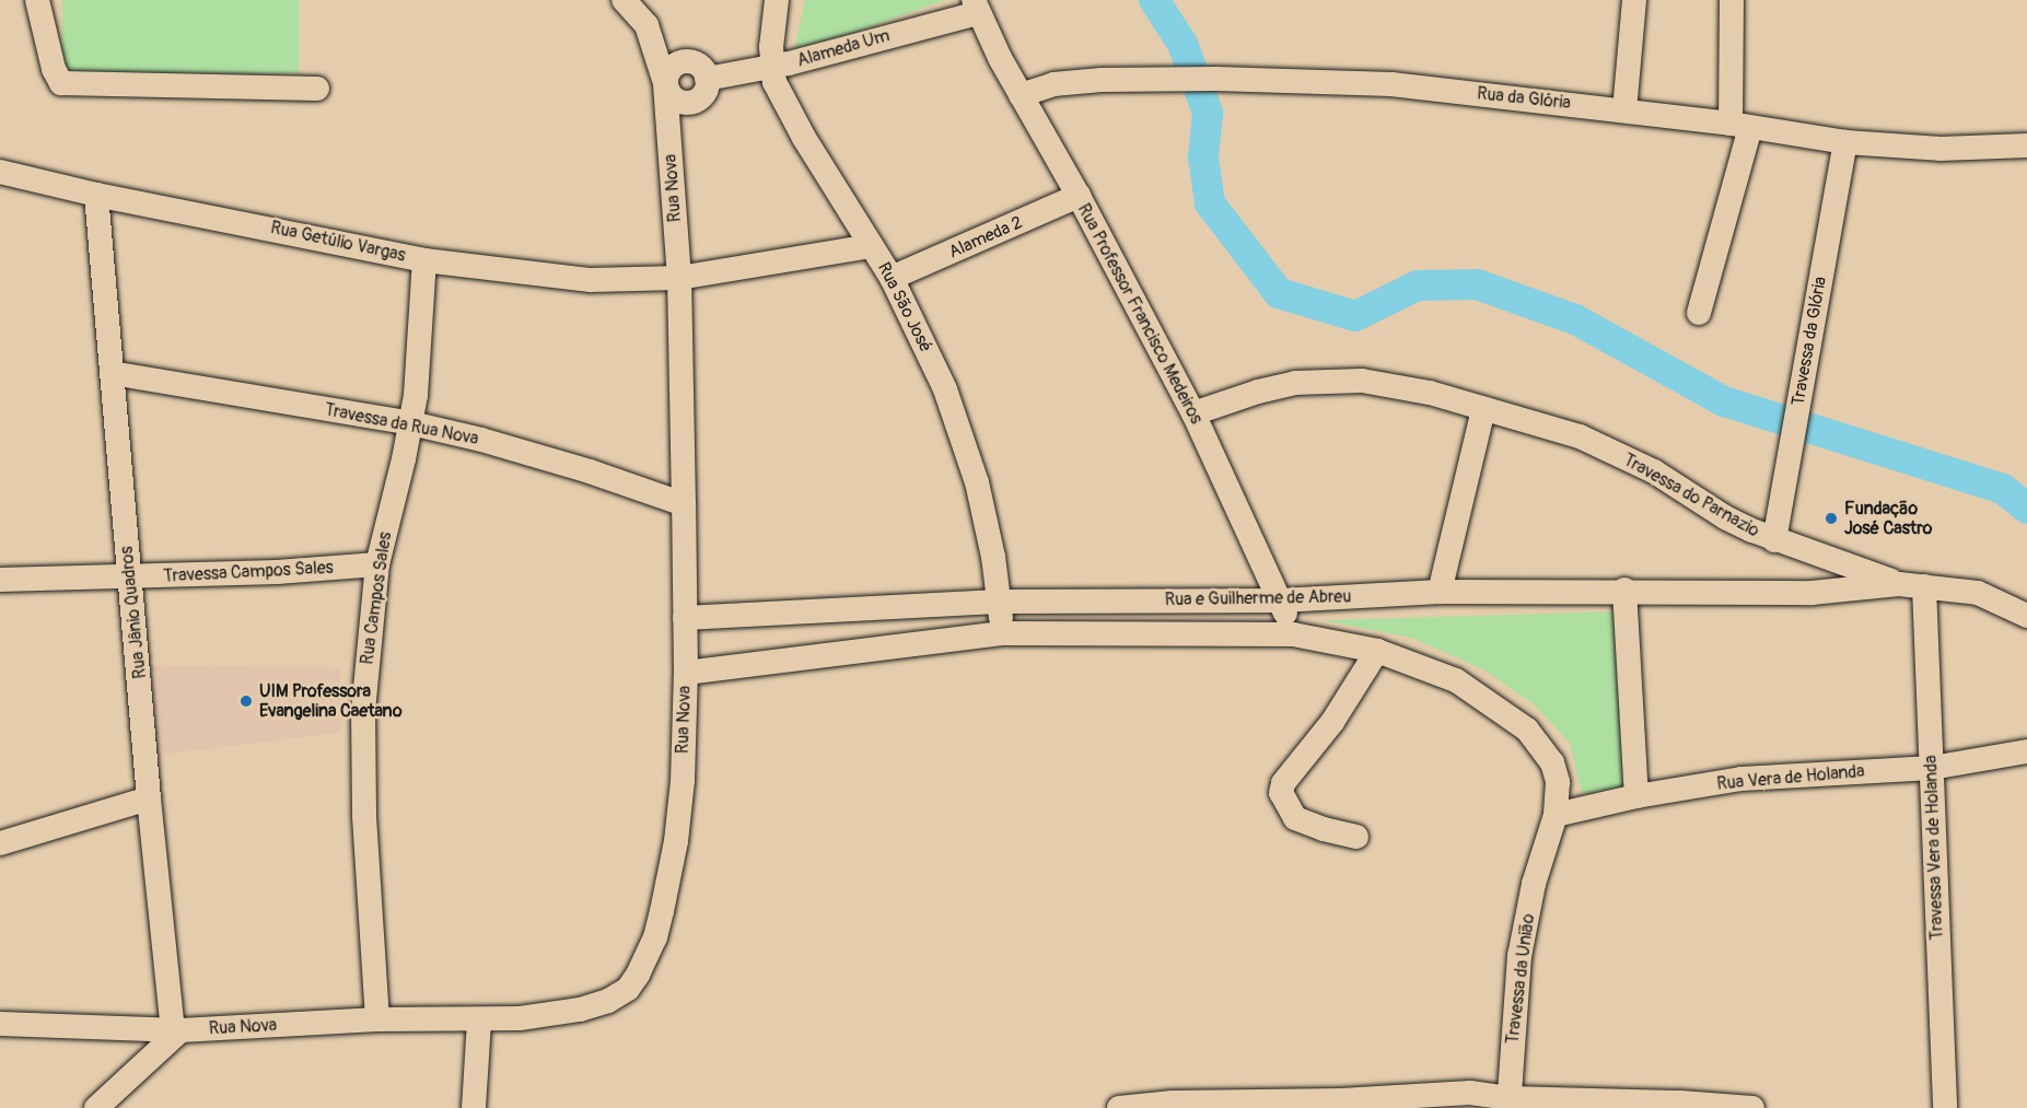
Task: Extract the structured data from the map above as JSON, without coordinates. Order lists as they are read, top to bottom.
{
  "streets": {
    "street": [
      "Alameda Um",
      "Rua da Glória",
      "Rua Nova",
      "Alameda 2",
      "Rua Getúlio Vargas",
      "Rua São José",
      "Rua Professor Francisco Medeiros",
      "Travessa da Glória",
      "Travessa da Rua Nova",
      "Travessa do Parnazio",
      "Travessa Campos Sales",
      "Rua Campos Sales",
      "Rua e Guilherme de Abreu",
      "Rua Jânio Quadros",
      "Rua Vera de Holanda",
      "Travessa Vera de Holanda",
      "Travessa da União"
    ]
  },
  "crossings": [
    ["Alameda Um", "Rua Nova"],
    ["Alameda Um", "Rua São José"],
    ["Alameda Um", "Rua Professor Francisco Medeiros"],
    ["Rua da Glória", "Rua Professor Francisco Medeiros"],
    ["Rua da Glória", "Travessa da Glória"],
    ["Rua Nova", "Rua Getúlio Vargas"],
    ["Rua Nova", "Travessa da Rua Nova"],
    ["Rua Nova", "Rua Campos Sales"],
    ["Rua Nova", "Rua e Guilherme de Abreu"],
    ["Rua Nova", "Rua Jânio Quadros"],
    ["Alameda 2", "Rua São José"],
    ["Alameda 2", "Rua Professor Francisco Medeiros"],
    ["Rua Getúlio Vargas", "Rua Campos Sales"],
    ["Rua Getúlio Vargas", "Rua Jânio Quadros"],
    ["Rua São José", "Rua e Guilherme de Abreu"],
    ["Rua Professor Francisco Medeiros", "Travessa do Parnazio"],
    ["Rua Professor Francisco Medeiros", "Rua e Guilherme de Abreu"],
    ["Travessa da Glória", "Travessa do Parnazio"],
    ["Travessa da Rua Nova", "Rua Campos Sales"],
    ["Travessa da Rua Nova", "Rua Jânio Quadros"],
    ["Travessa do Parnazio", "Rua e Guilherme de Abreu"],
    ["Travessa Campos Sales", "Rua Campos Sales"],
    ["Travessa Campos Sales", "Rua Jânio Quadros"],
    ["Rua e Guilherme de Abreu", "Rua Vera de Holanda"],
    ["Rua e Guilherme de Abreu", "Travessa da União"],
    ["Rua Vera de Holanda", "Travessa Vera de Holanda"],
    ["Rua Vera de Holanda", "Travessa da União"]
  ],
  "places": ["Fundação José Castro", "UIM Professora Evangelina Caetano"]
}
